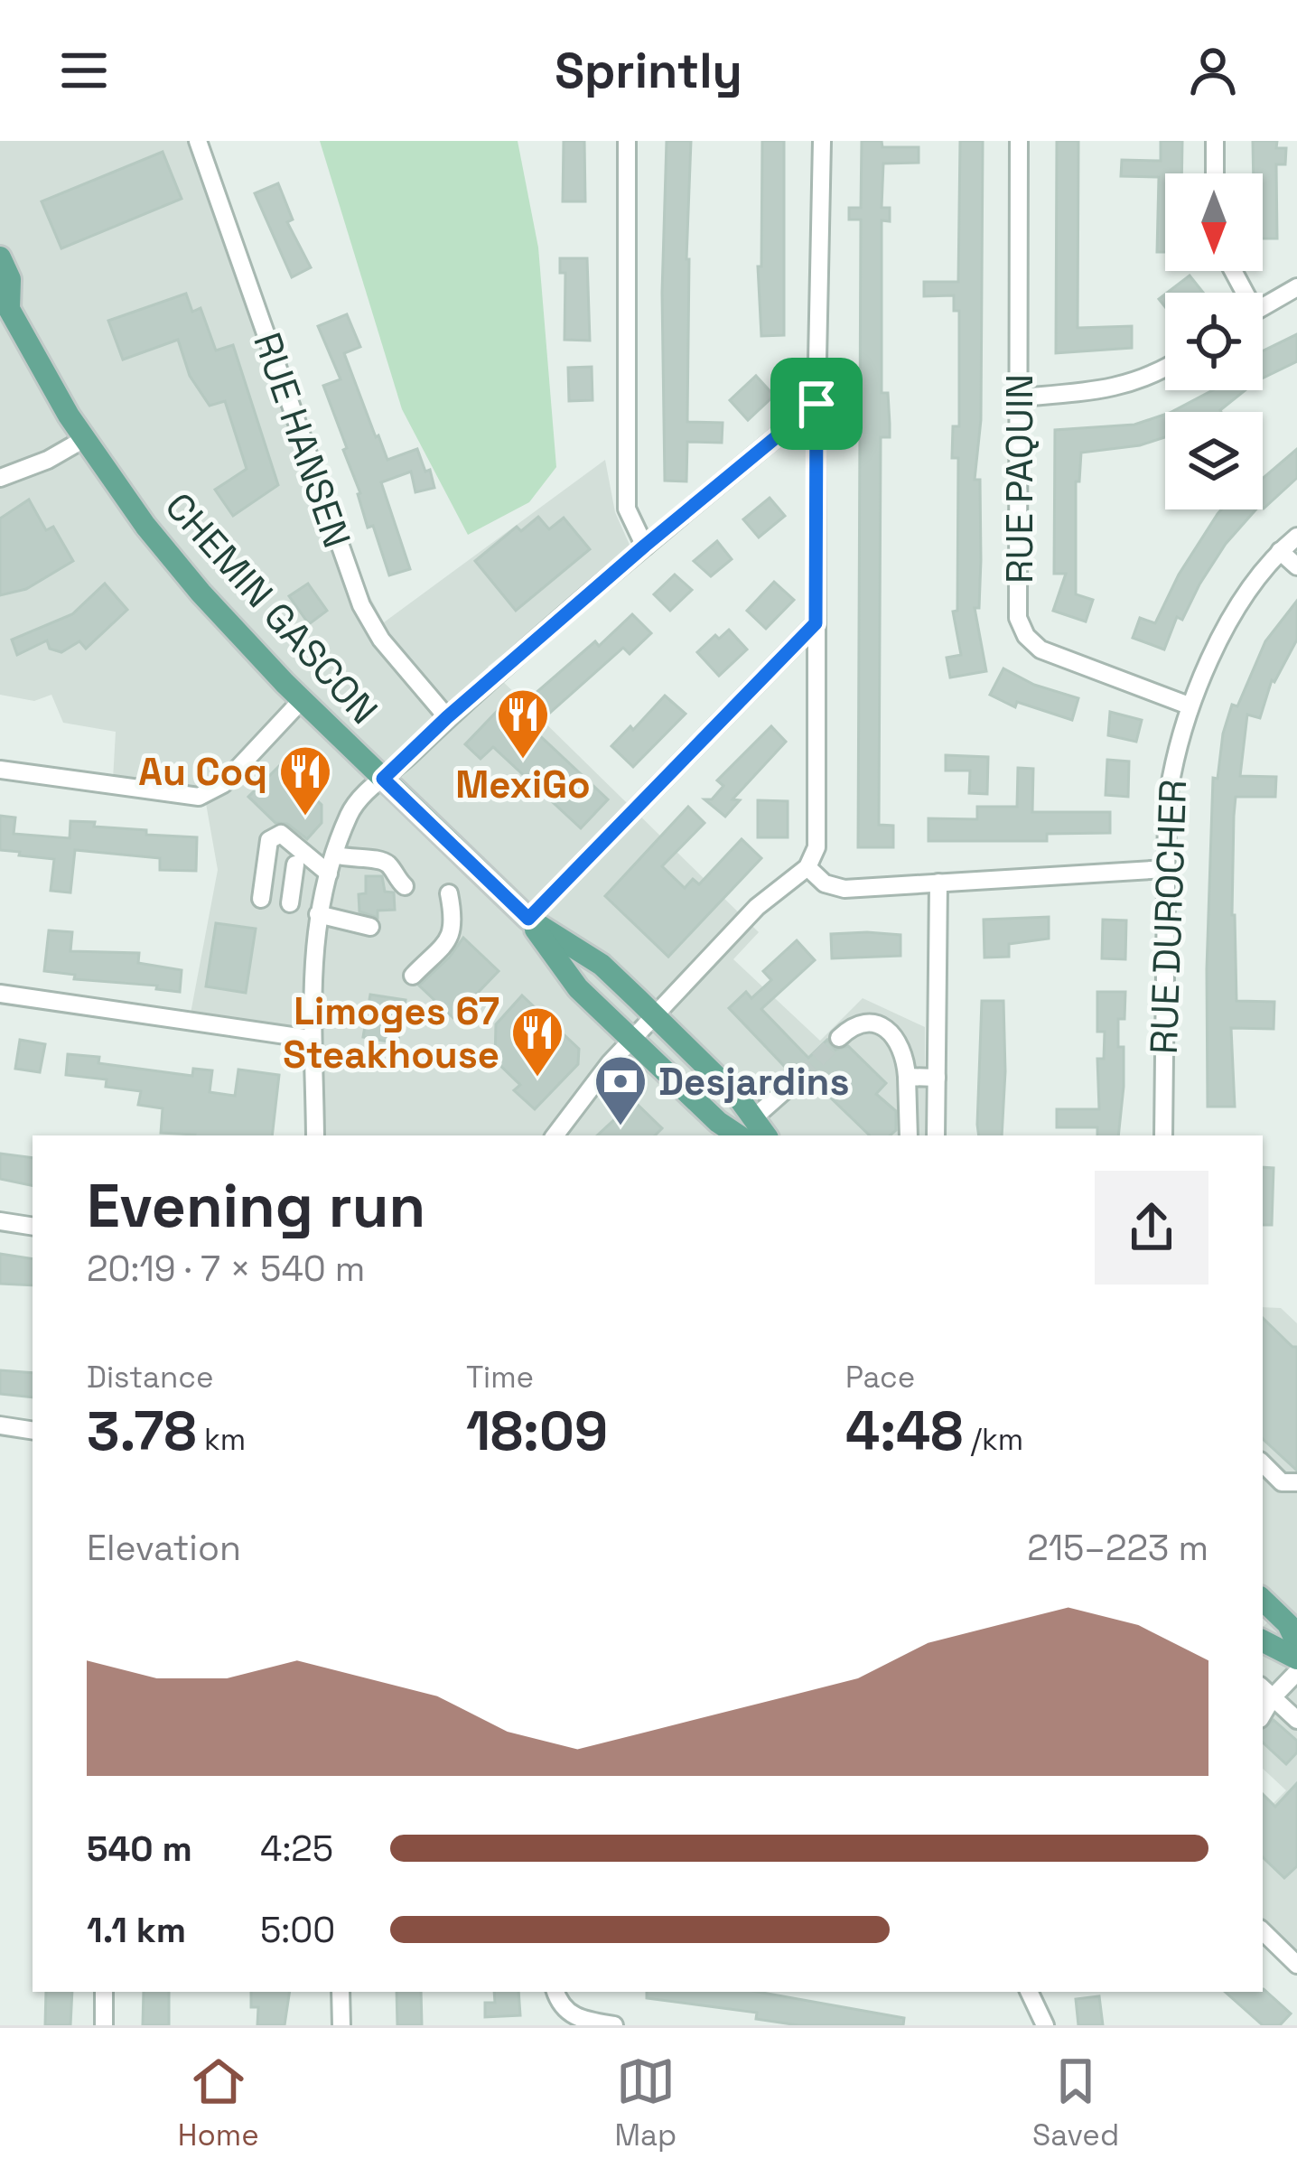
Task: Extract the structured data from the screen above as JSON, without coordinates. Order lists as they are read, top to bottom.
{
  "streets": {
    "main road": ["CHEMIN GASCON"],
    "street": ["RUE HANSEN", "RUE PAQUIN", "RUE DUROCHER"]
  },
  "crossings": [
    ["RUE PAQUIN", "RUE DUROCHER"]
  ],
  "places": {
    "restaurant": ["MexiGo", "Au Coq", "Limoges 67 Steakhouse"],
    "bank": ["Desjardins"]
  },
  "north": "bottom",
  "page": {
    "header": "Sprintly",
    "heading": ["Evening run", "20:19 · 7 × 540 m"],
    "stats": [
      ["Distance", "3.78 km"],
      ["Time", "18:09"],
      ["Pace", "4:48 /km"]
    ],
    "chart": ["Elevation", "215–223 m"],
    "list": [
      {
        "name": "540 m",
        "note": "4:25"
      },
      {
        "name": "1.1 km",
        "note": "5:00"
      }
    ],
    "tabs": ["Home", "Map", "Saved"]
  }
}
